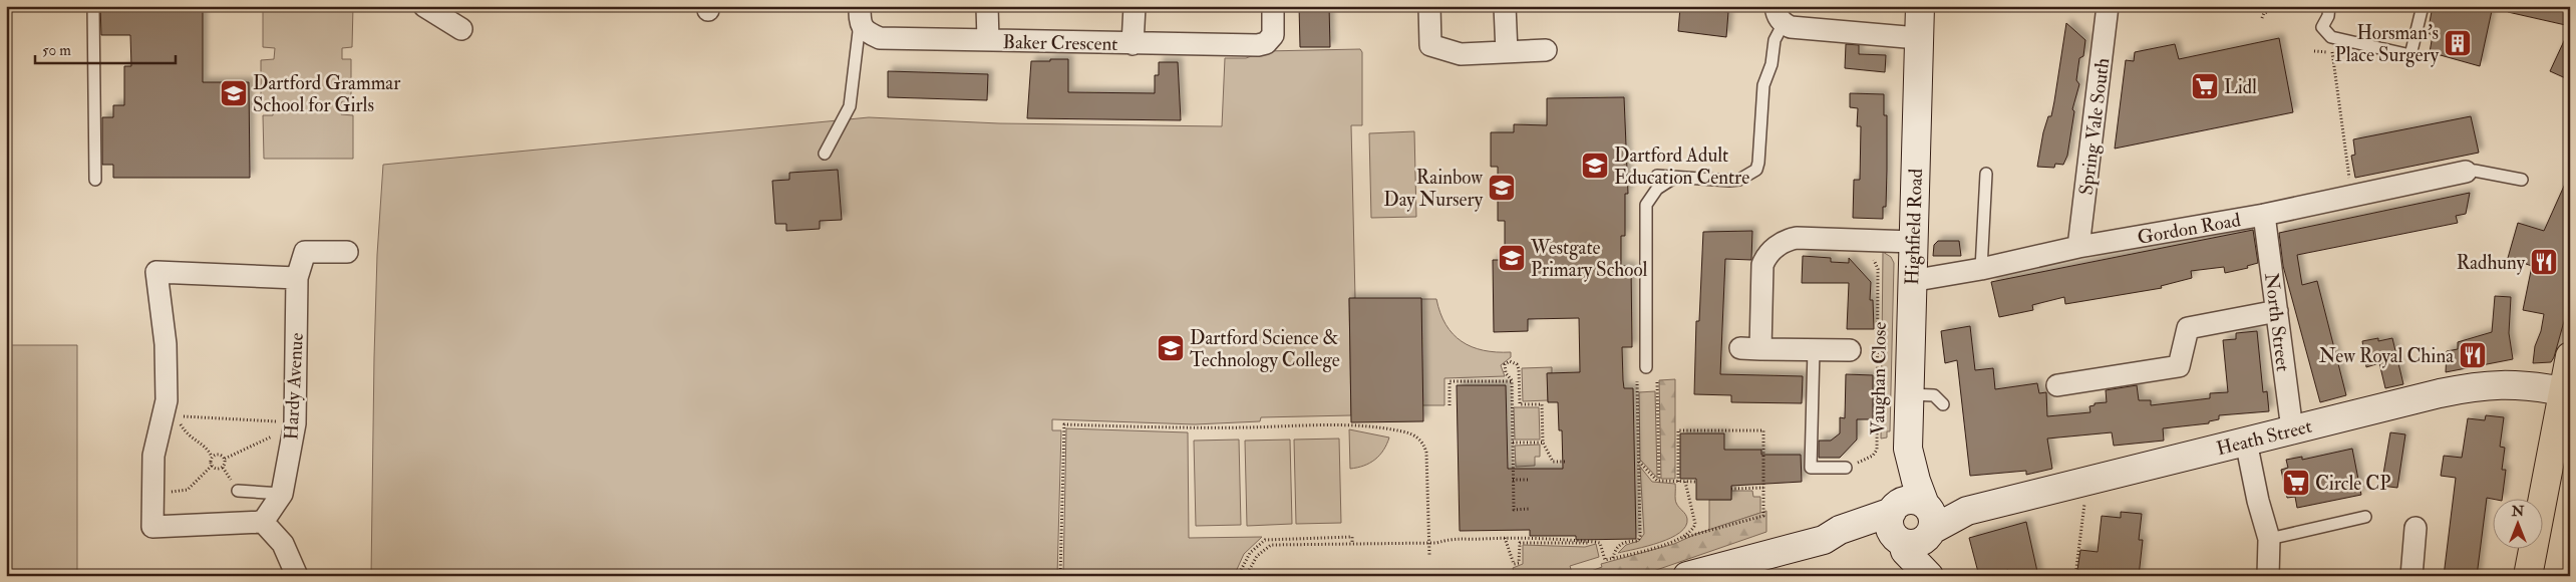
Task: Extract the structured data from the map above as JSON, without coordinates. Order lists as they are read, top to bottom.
{
  "streets": {
    "street": [
      "Baker Crescent",
      "Spring Vale South",
      "Highfield Road",
      "Gordon Road",
      "North Street",
      "Vaughan Close",
      "Hardy Avenue",
      "Heath Street"
    ]
  },
  "crossings": [
    ["Spring Vale South", "Gordon Road"],
    ["Highfield Road", "Gordon Road"],
    ["Highfield Road", "Vaughan Close"],
    ["Highfield Road", "Heath Street"],
    ["Gordon Road", "North Street"],
    ["North Street", "Heath Street"]
  ],
  "places": {
    "building": ["Horsman's Place Surgery"],
    "supermarket": ["Lidl", "Circle CP"],
    "school or university": [
      "Dartford Grammar School for Girls",
      "Dartford Adult Education Centre",
      "Rainbow Day Nursery",
      "Westgate Primary School",
      "Dartford Science & Technology College"
    ],
    "restaurant": ["Radhuny", "New Royal China"]
  },
  "scale_bar": "50 m",
  "north": "top"
}
